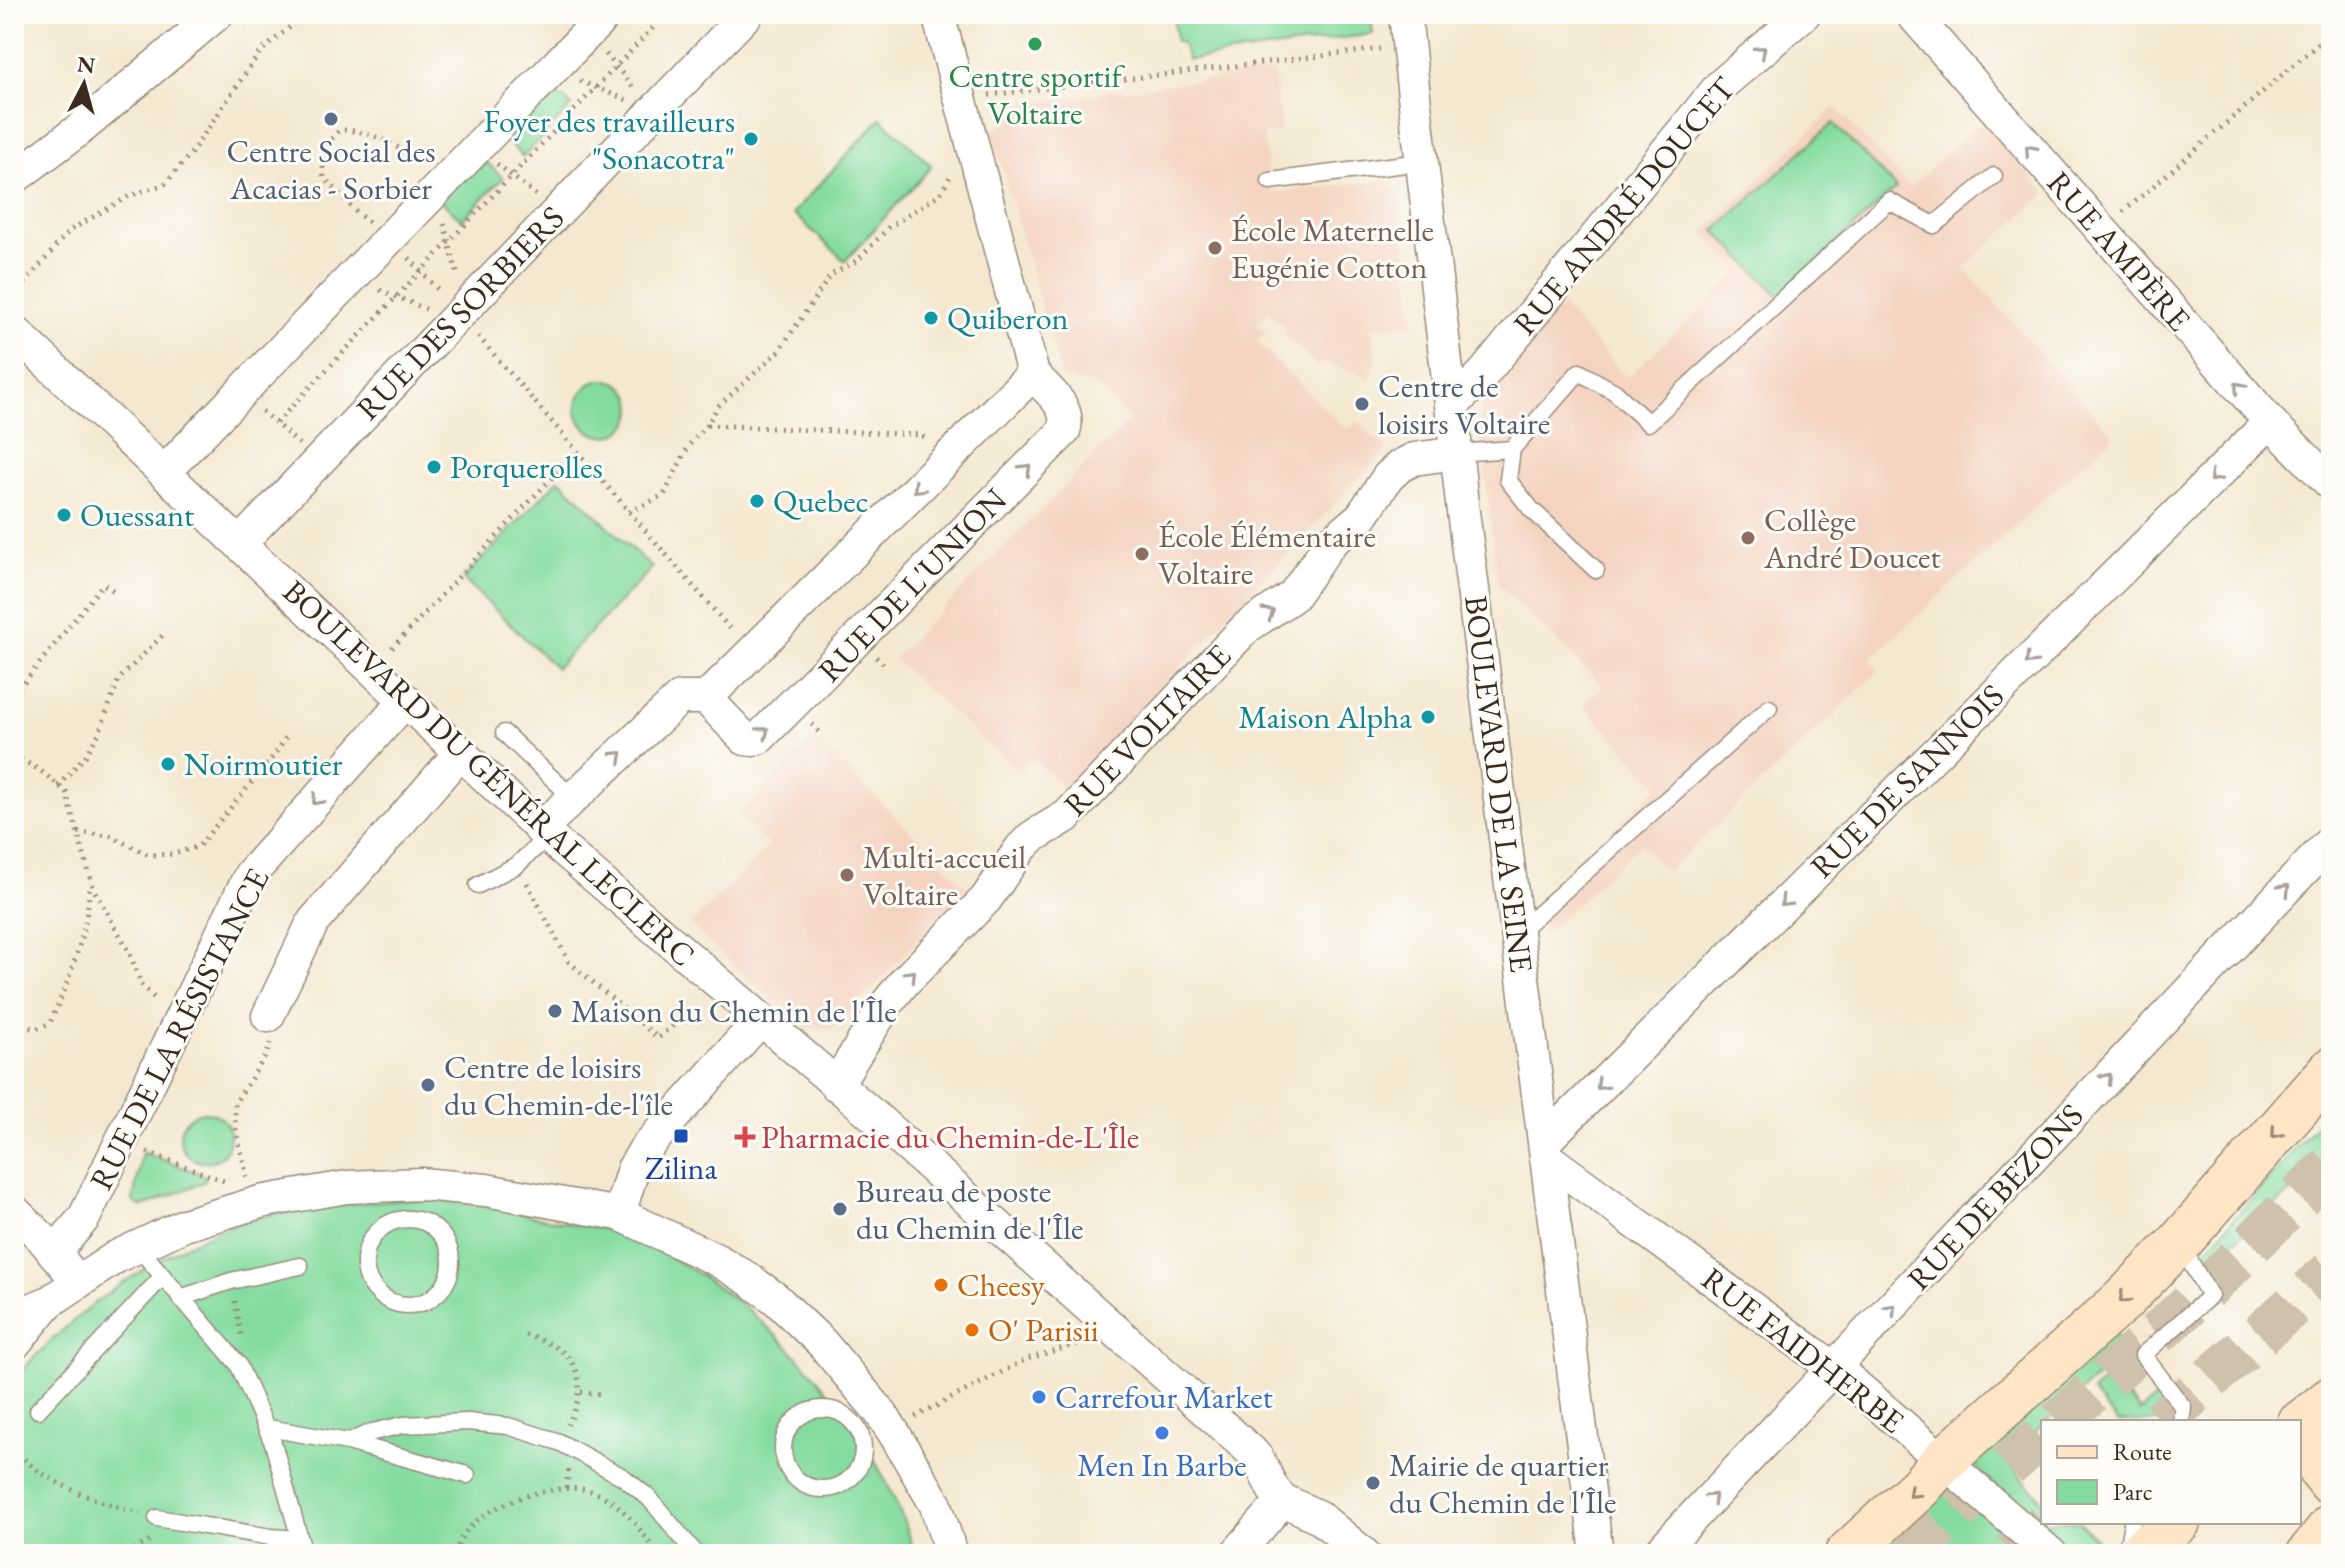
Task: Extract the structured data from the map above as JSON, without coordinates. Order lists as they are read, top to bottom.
{
  "streets": {
    "street": [
      "RUE ANDRÉ DOUCET",
      "RUE AMPÈRE",
      "RUE DES SORBIERS",
      "RUE DE L'UNION",
      "RUE VOLTAIRE",
      "BOULEVARD DU GÉNÉRAL LECLERC",
      "RUE DE SANNOIS",
      "BOULEVARD DE LA SEINE",
      "RUE DE LA RÉSISTANCE",
      "RUE DE BEZONS",
      "RUE FAIDHERBE"
    ]
  },
  "crossings": [
    ["RUE ANDRÉ DOUCET", "BOULEVARD DE LA SEINE"],
    ["RUE AMPÈRE", "RUE DE SANNOIS"],
    ["RUE DES SORBIERS", "BOULEVARD DU GÉNÉRAL LECLERC"],
    ["RUE VOLTAIRE", "BOULEVARD DU GÉNÉRAL LECLERC"],
    ["RUE VOLTAIRE", "BOULEVARD DE LA SEINE"],
    ["BOULEVARD DU GÉNÉRAL LECLERC", "RUE DE LA RÉSISTANCE"],
    ["RUE DE SANNOIS", "BOULEVARD DE LA SEINE"],
    ["RUE DE SANNOIS", "RUE FAIDHERBE"],
    ["BOULEVARD DE LA SEINE", "RUE FAIDHERBE"],
    ["RUE DE BEZONS", "RUE FAIDHERBE"]
  ],
  "one_way": [
    "RUE ANDRÉ DOUCET",
    "RUE AMPÈRE",
    "RUE VOLTAIRE",
    "RUE DE SANNOIS",
    "RUE DE BEZONS"
  ],
  "places": {
    "other": [
      "Centre sportif Voltaire",
      "Centre Social des Acacias - Sorbier",
      "Foyer des travailleurs \"Sonacotra\"",
      "École Maternelle Eugénie Cotton",
      "Quiberon",
      "Centre de loisirs Voltaire",
      "Porquerolles",
      "Quebec",
      "Ouessant",
      "Collège André Doucet",
      "École Élémentaire Voltaire",
      "Maison Alpha",
      "Noirmoutier",
      "Multi-accueil Voltaire",
      "Maison du Chemin de l'Île",
      "Centre de loisirs du Chemin-de-l'île",
      "Bureau de poste du Chemin de l'Île",
      "Cheesy",
      "O' Parisii",
      "Carrefour Market",
      "Men In Barbe",
      "Mairie de quartier du Chemin de l'Île"
    ],
    "transit": ["Zilina"],
    "health": ["Pharmacie du Chemin-de-L'Île"]
  },
  "legend": ["Route", "Parc"],
  "north": "top"
}
